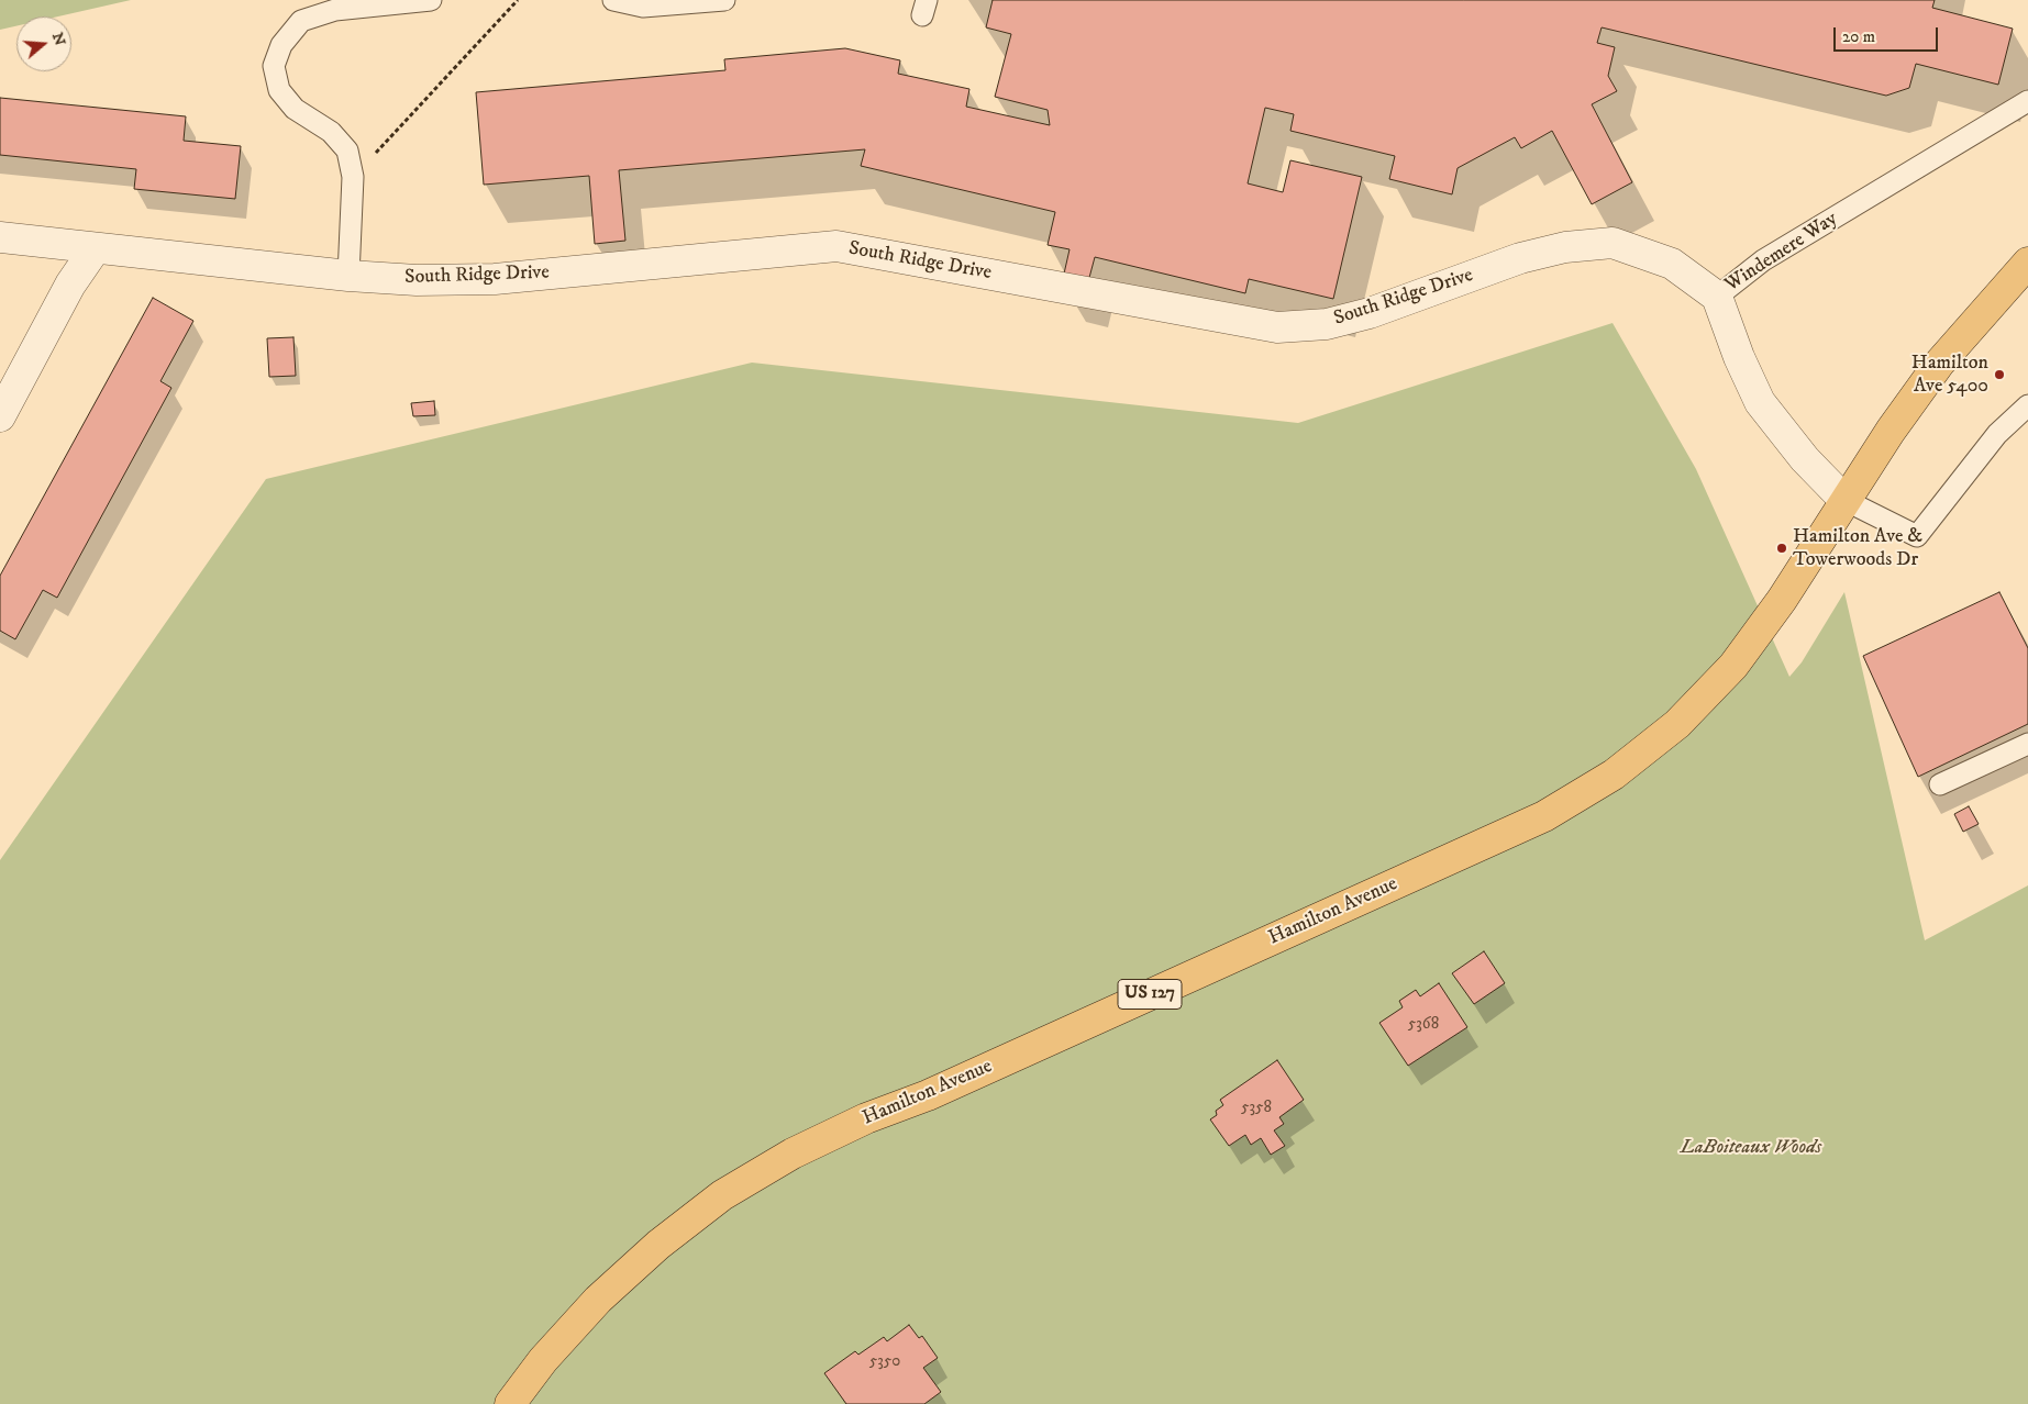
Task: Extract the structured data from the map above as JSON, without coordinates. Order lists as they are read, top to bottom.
{
  "streets": {
    "main road": ["Hamilton Avenue", "US 127"],
    "street": ["Windemere Way", "South Ridge Drive"]
  },
  "crossings": [
    ["Windemere Way", "South Ridge Drive"],
    ["Windemere Way", "Hamilton Avenue"]
  ],
  "parks": ["LaBoiteaux Woods"],
  "places": ["Hamilton Ave 5400", "Hamilton Ave & Towerwoods Dr"],
  "house_numbers": ["5368", "5358", "5350"],
  "scale_bar": "20 m",
  "north": "right"
}
